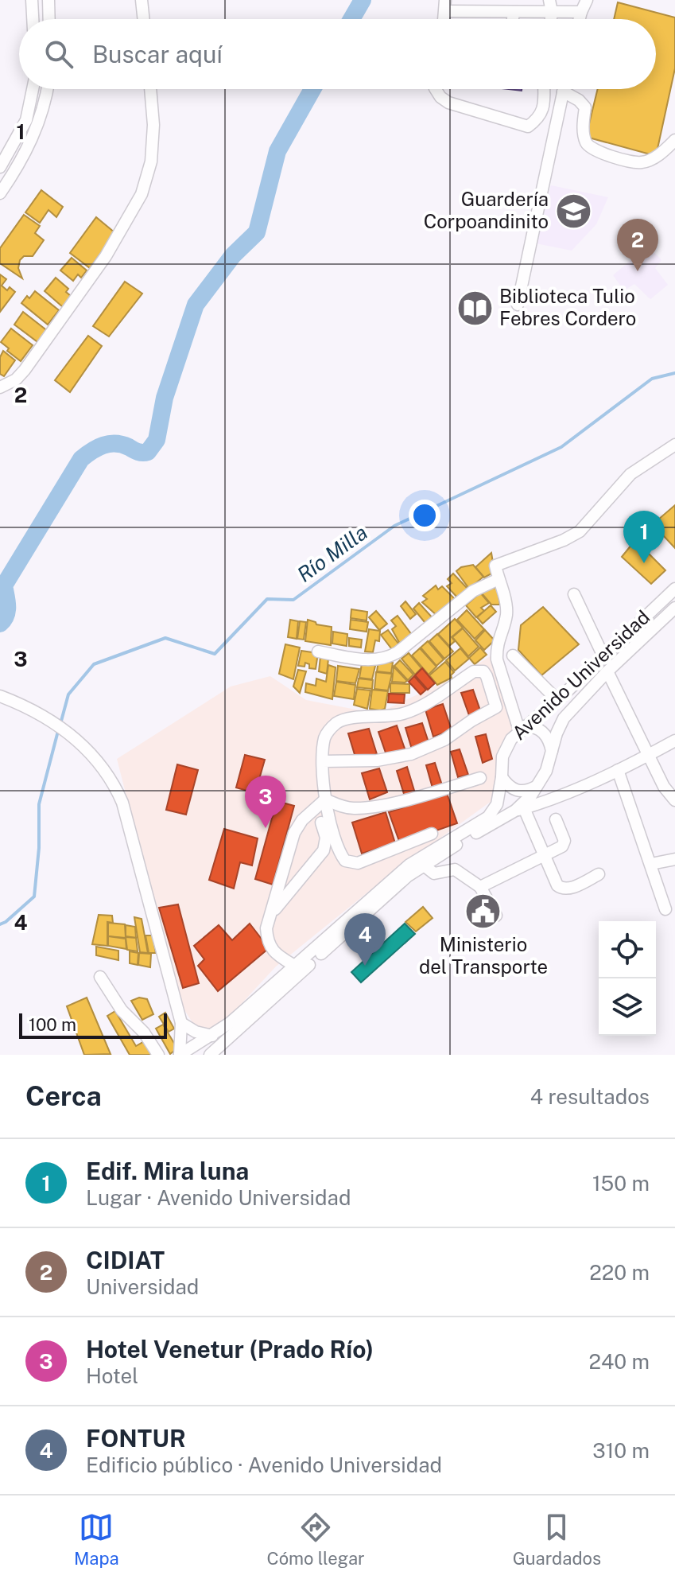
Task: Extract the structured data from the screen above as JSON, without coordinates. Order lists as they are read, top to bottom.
{
  "streets": {
    "street": ["Avenido Universidad"]
  },
  "water": ["Río Milla"],
  "places": {
    "school or university": ["Guardería Corpoandinito"],
    "library": ["Biblioteca Tulio Febres Cordero"],
    "public building": ["Ministerio del Transporte"]
  },
  "scale_bar": "100 m",
  "page": {
    "search": "Buscar aquí",
    "pins": [
      "2",
      "1",
      "3",
      "4"
    ],
    "scale": "100 m",
    "heading": ["Cerca", "4 resultados"],
    "list": [
      {
        "mark": "1",
        "name": "Edif. Mira luna",
        "note": "Lugar · Avenido Universidad",
        "value": "150 m"
      },
      {
        "mark": "2",
        "name": "CIDIAT",
        "note": "Universidad",
        "value": "220 m"
      },
      {
        "mark": "3",
        "name": "Hotel Venetur (Prado Río)",
        "note": "Hotel",
        "value": "240 m"
      },
      {
        "mark": "4",
        "name": "FONTUR",
        "note": "Edificio público · Avenido Universidad",
        "value": "310 m"
      }
    ],
    "nav": ["Mapa", "Cómo llegar", "Guardados"]
  },
  "grid": {
    "rows": [
      "1",
      "2",
      "3",
      "4"
    ]
  }
}
